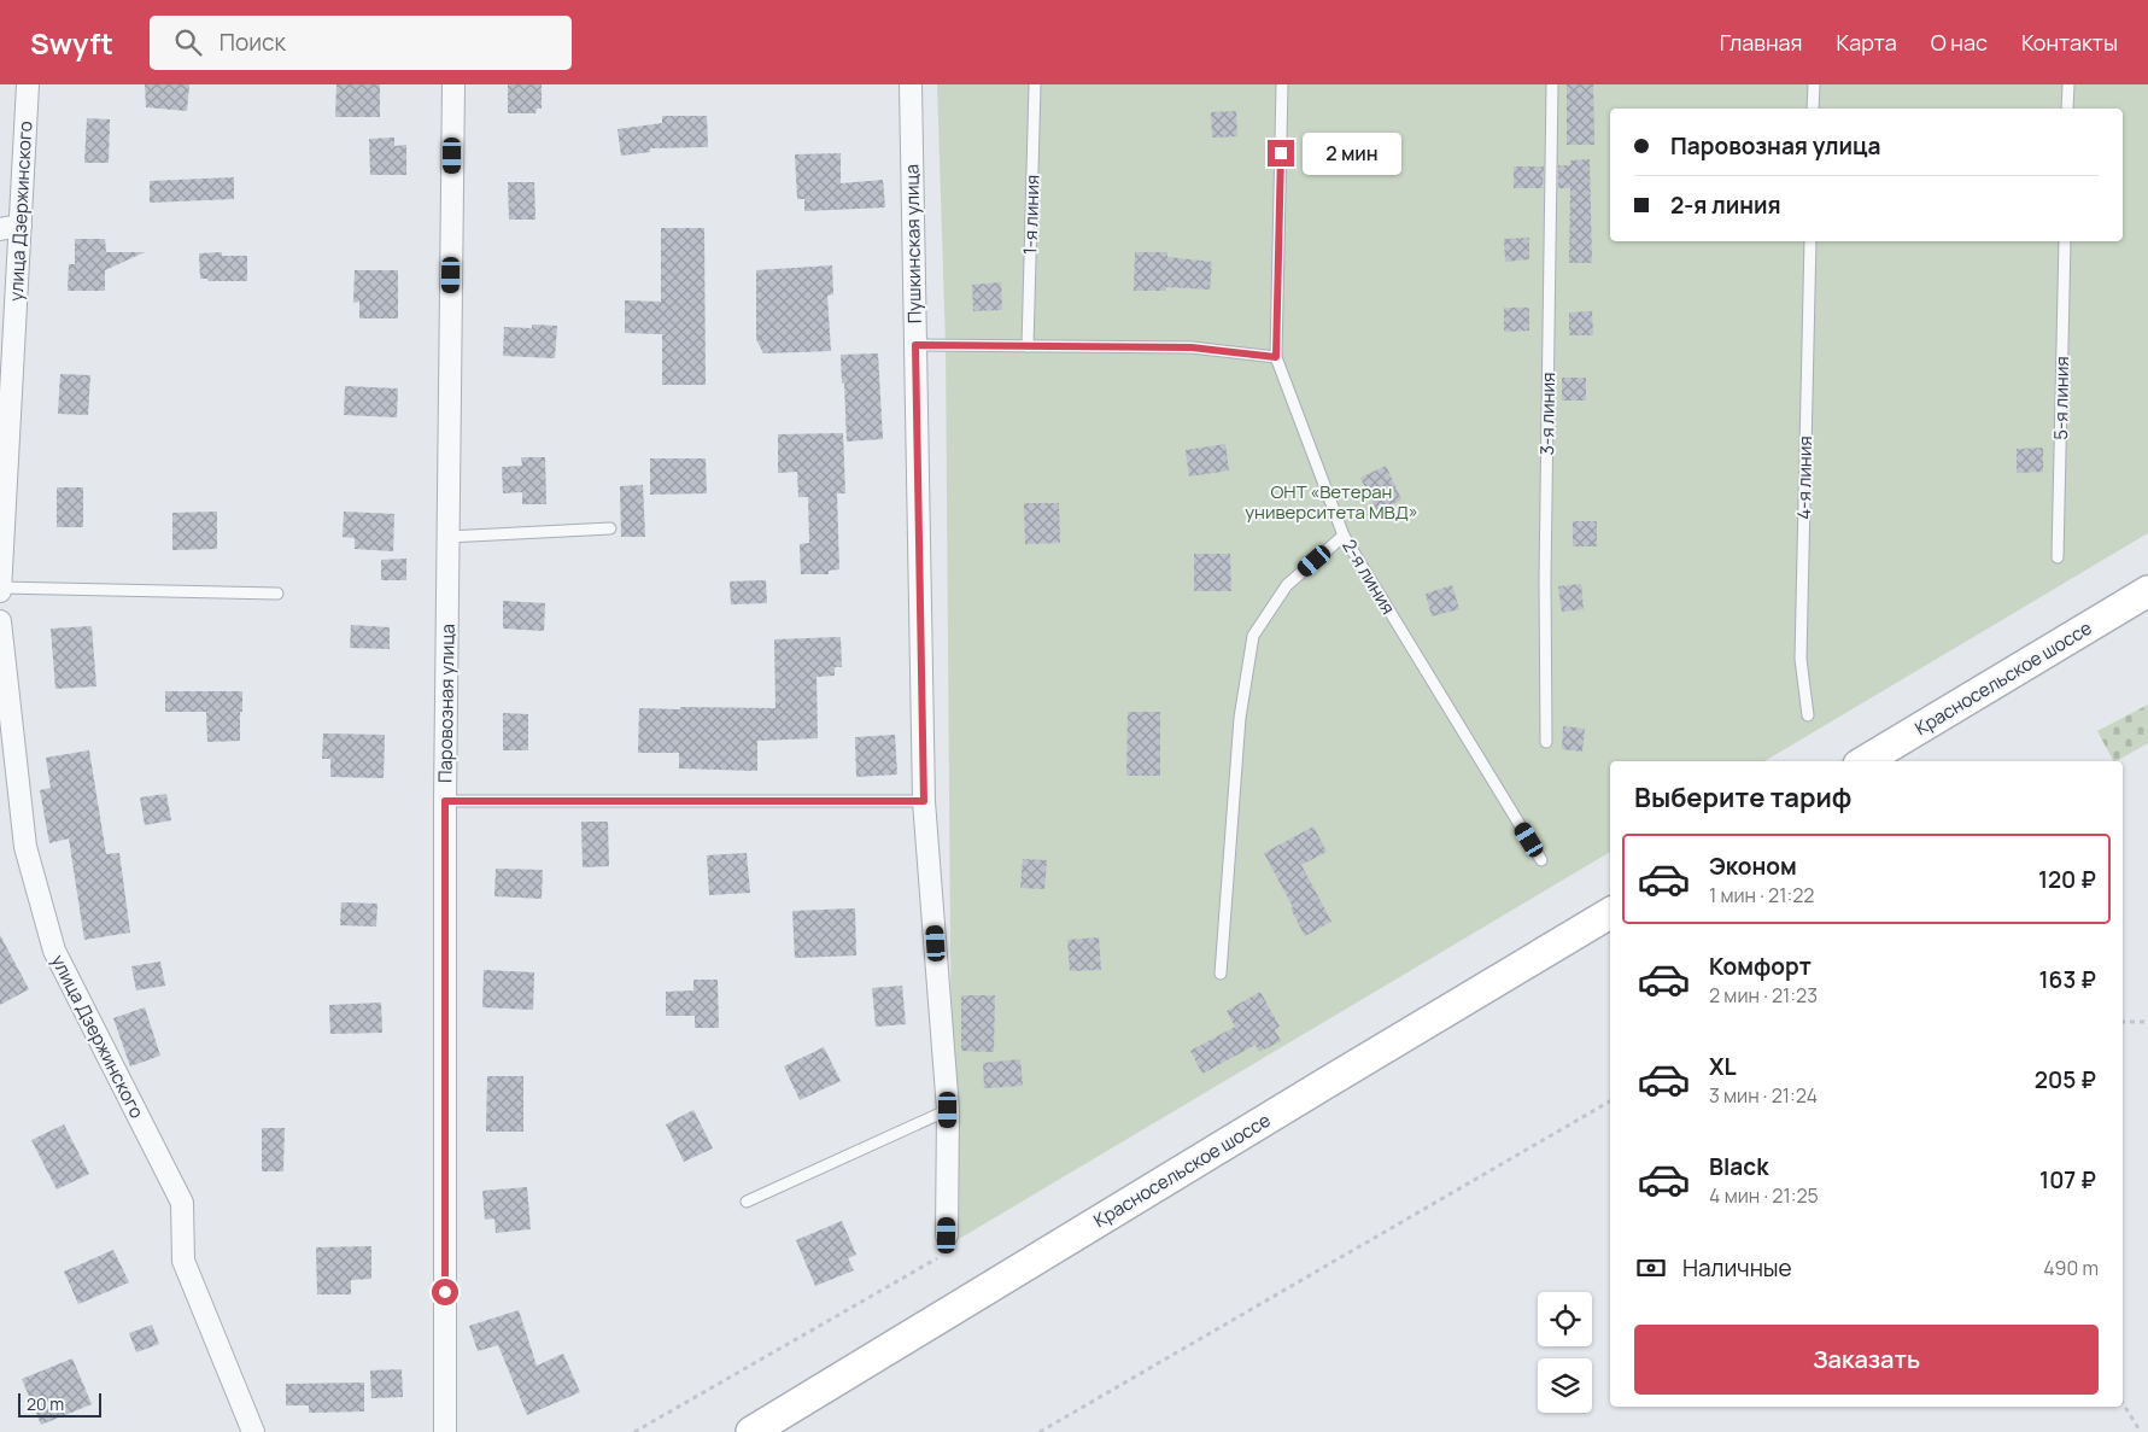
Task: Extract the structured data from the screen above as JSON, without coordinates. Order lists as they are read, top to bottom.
{
  "streets": {
    "main road": ["Красносельское шоссе"],
    "street": ["улица Дзержинского", "Пушкинская улица", "Паровозная улица"],
    "lane": [
      "1-я линия",
      "5-я линия",
      "3-я линия",
      "4-я линия",
      "2-я линия"
    ]
  },
  "parks": ["ОНТ «Ветеран университета МВД»"],
  "scale_bar": "20 m",
  "page": {
    "header": "Swyft",
    "search": "Поиск",
    "nav": [
      "Главная",
      "Карта",
      "О нас",
      "Контакты"
    ],
    "banner": ["Паровозная улица", "2-я линия"],
    "bubble": "2 мин",
    "heading": "Выберите тариф",
    "list": [
      {
        "name": "Эконом",
        "note": "1 мин · 21:22",
        "value": "120 ₽"
      },
      {
        "name": "Комфорт",
        "note": "2 мин · 21:23",
        "value": "163 ₽"
      },
      {
        "name": "XL",
        "note": "3 мин · 21:24",
        "value": "205 ₽"
      },
      {
        "name": "Black",
        "note": "4 мин · 21:25",
        "value": "107 ₽"
      }
    ],
    "pay": ["Наличные", "490 m"],
    "buttons": "Заказать",
    "scale": "20 m"
  }
}
